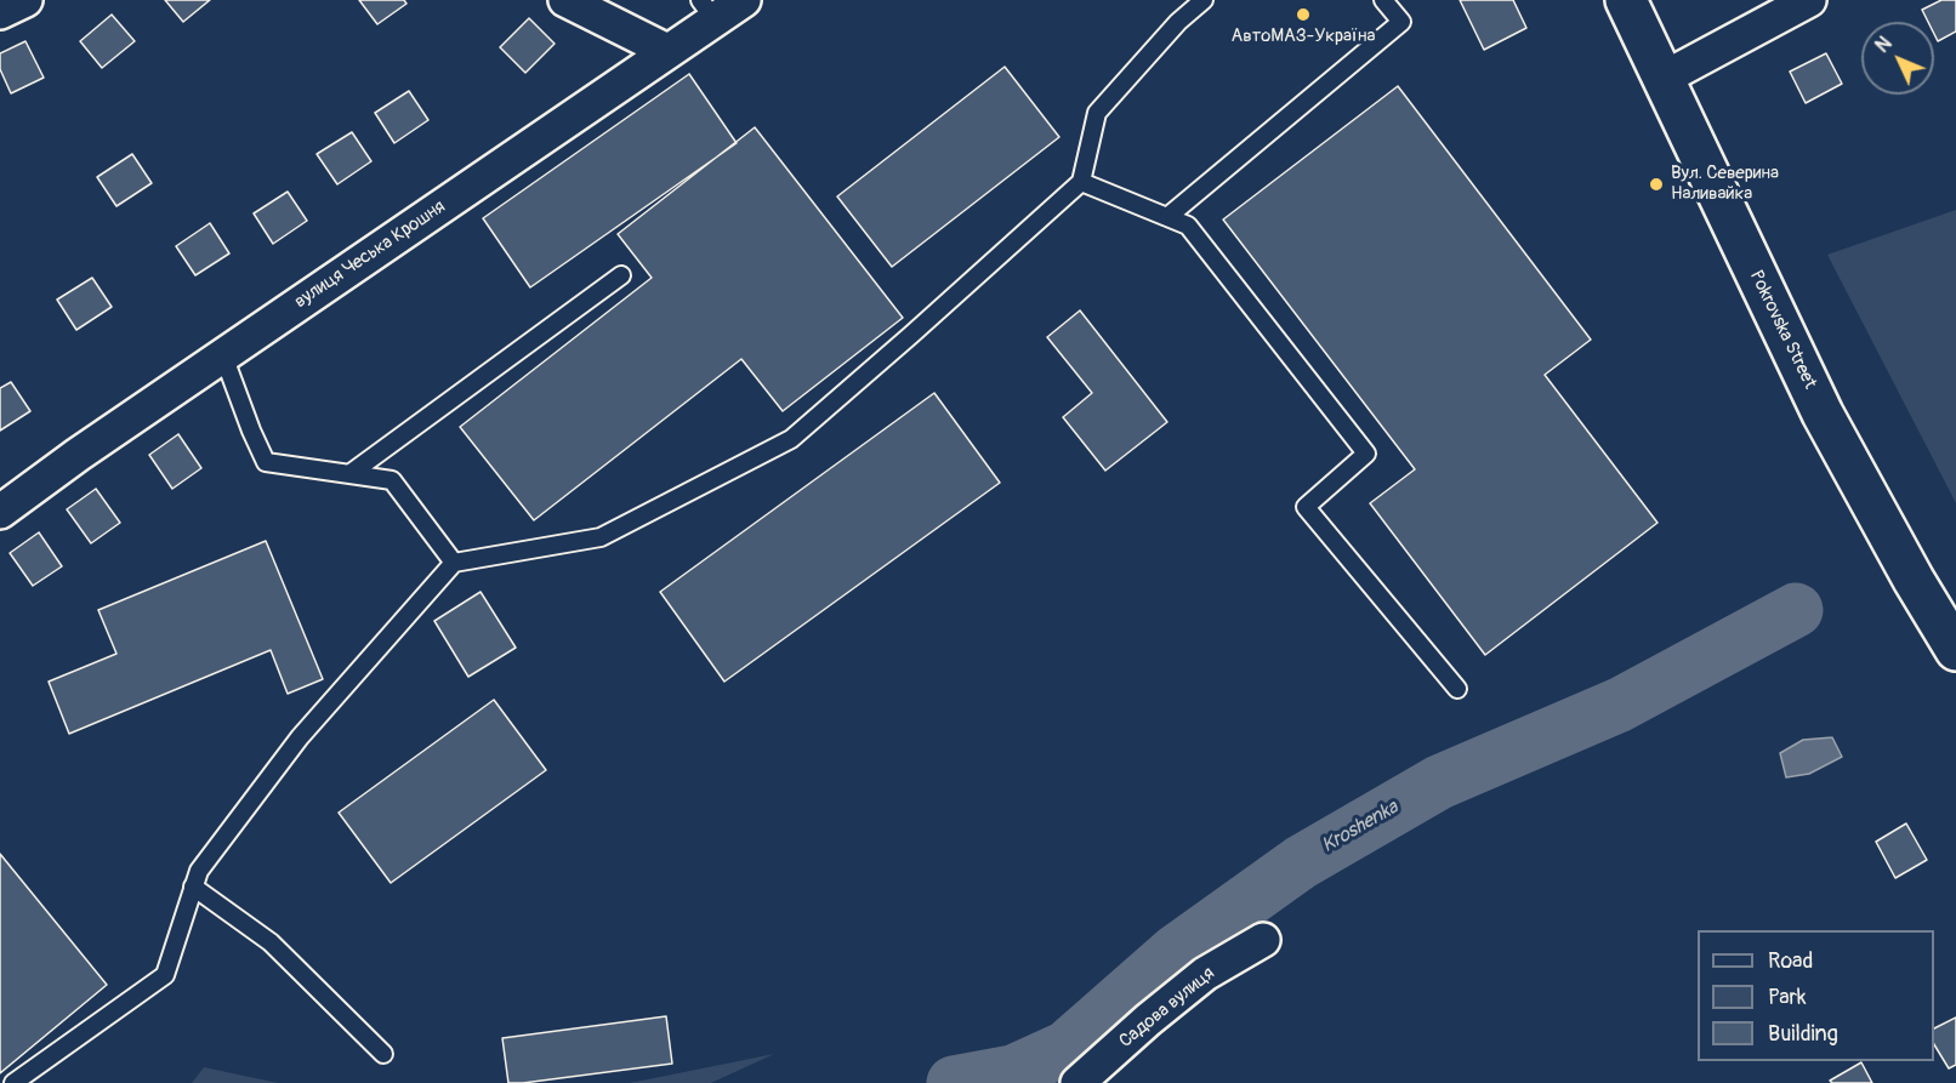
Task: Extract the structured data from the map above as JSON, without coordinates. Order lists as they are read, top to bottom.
{
  "streets": {
    "highway": ["Pokrovska Street"],
    "street": ["вулиця Чеська Крошня", "Садова вулиця"]
  },
  "water": ["Kroshenka"],
  "places": ["АвтоМАЗ-Україна", "Вул. Северина Наливайка"],
  "legend": ["Road", "Park", "Building"],
  "north": "top left"
}
